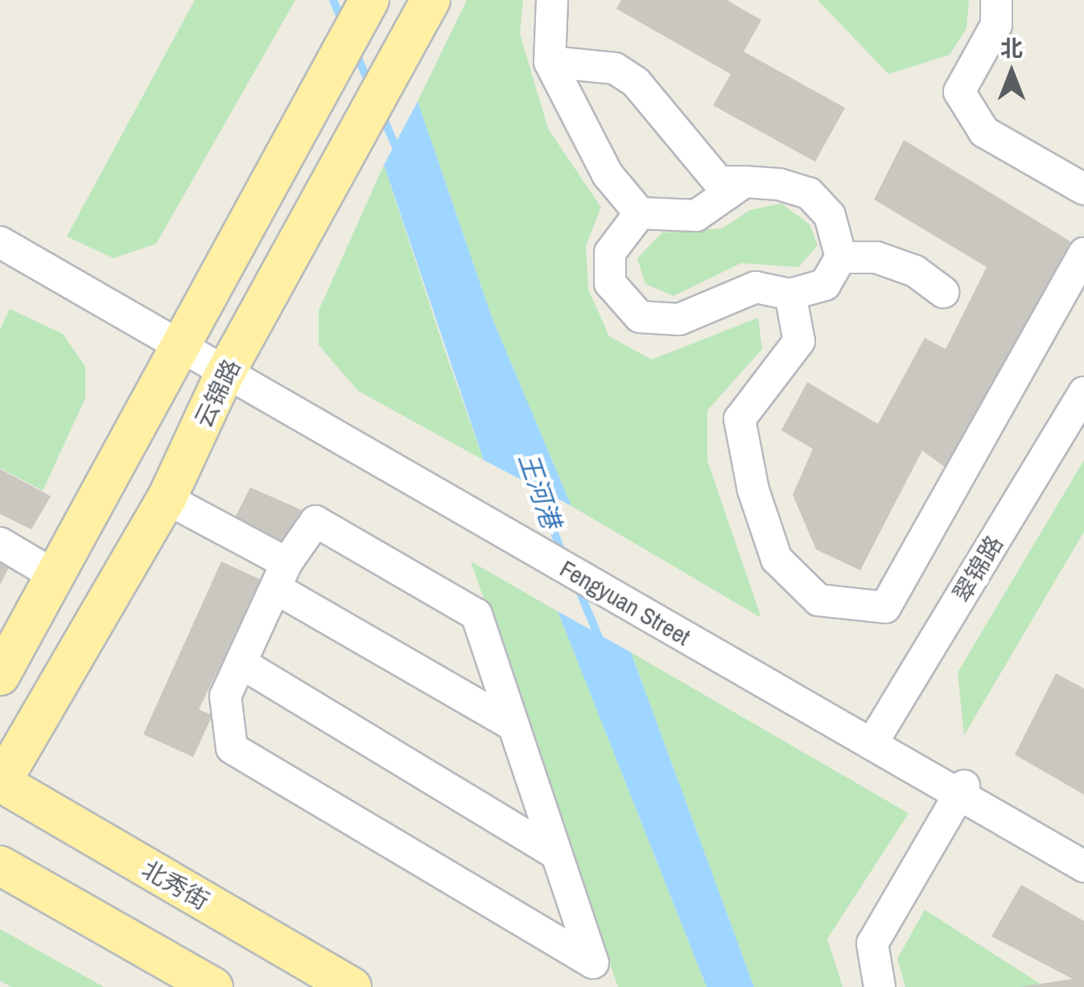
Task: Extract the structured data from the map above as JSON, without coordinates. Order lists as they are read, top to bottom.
{
  "streets": {
    "main road": ["云锦路", "北秀街"],
    "street": ["翠锦路", "Fengyuan Street"]
  },
  "crossings": [
    ["云锦路", "Fengyuan Street"],
    ["云锦路", "北秀街"],
    ["翠锦路", "Fengyuan Street"]
  ],
  "water": ["王河港"],
  "north": "top"
}
